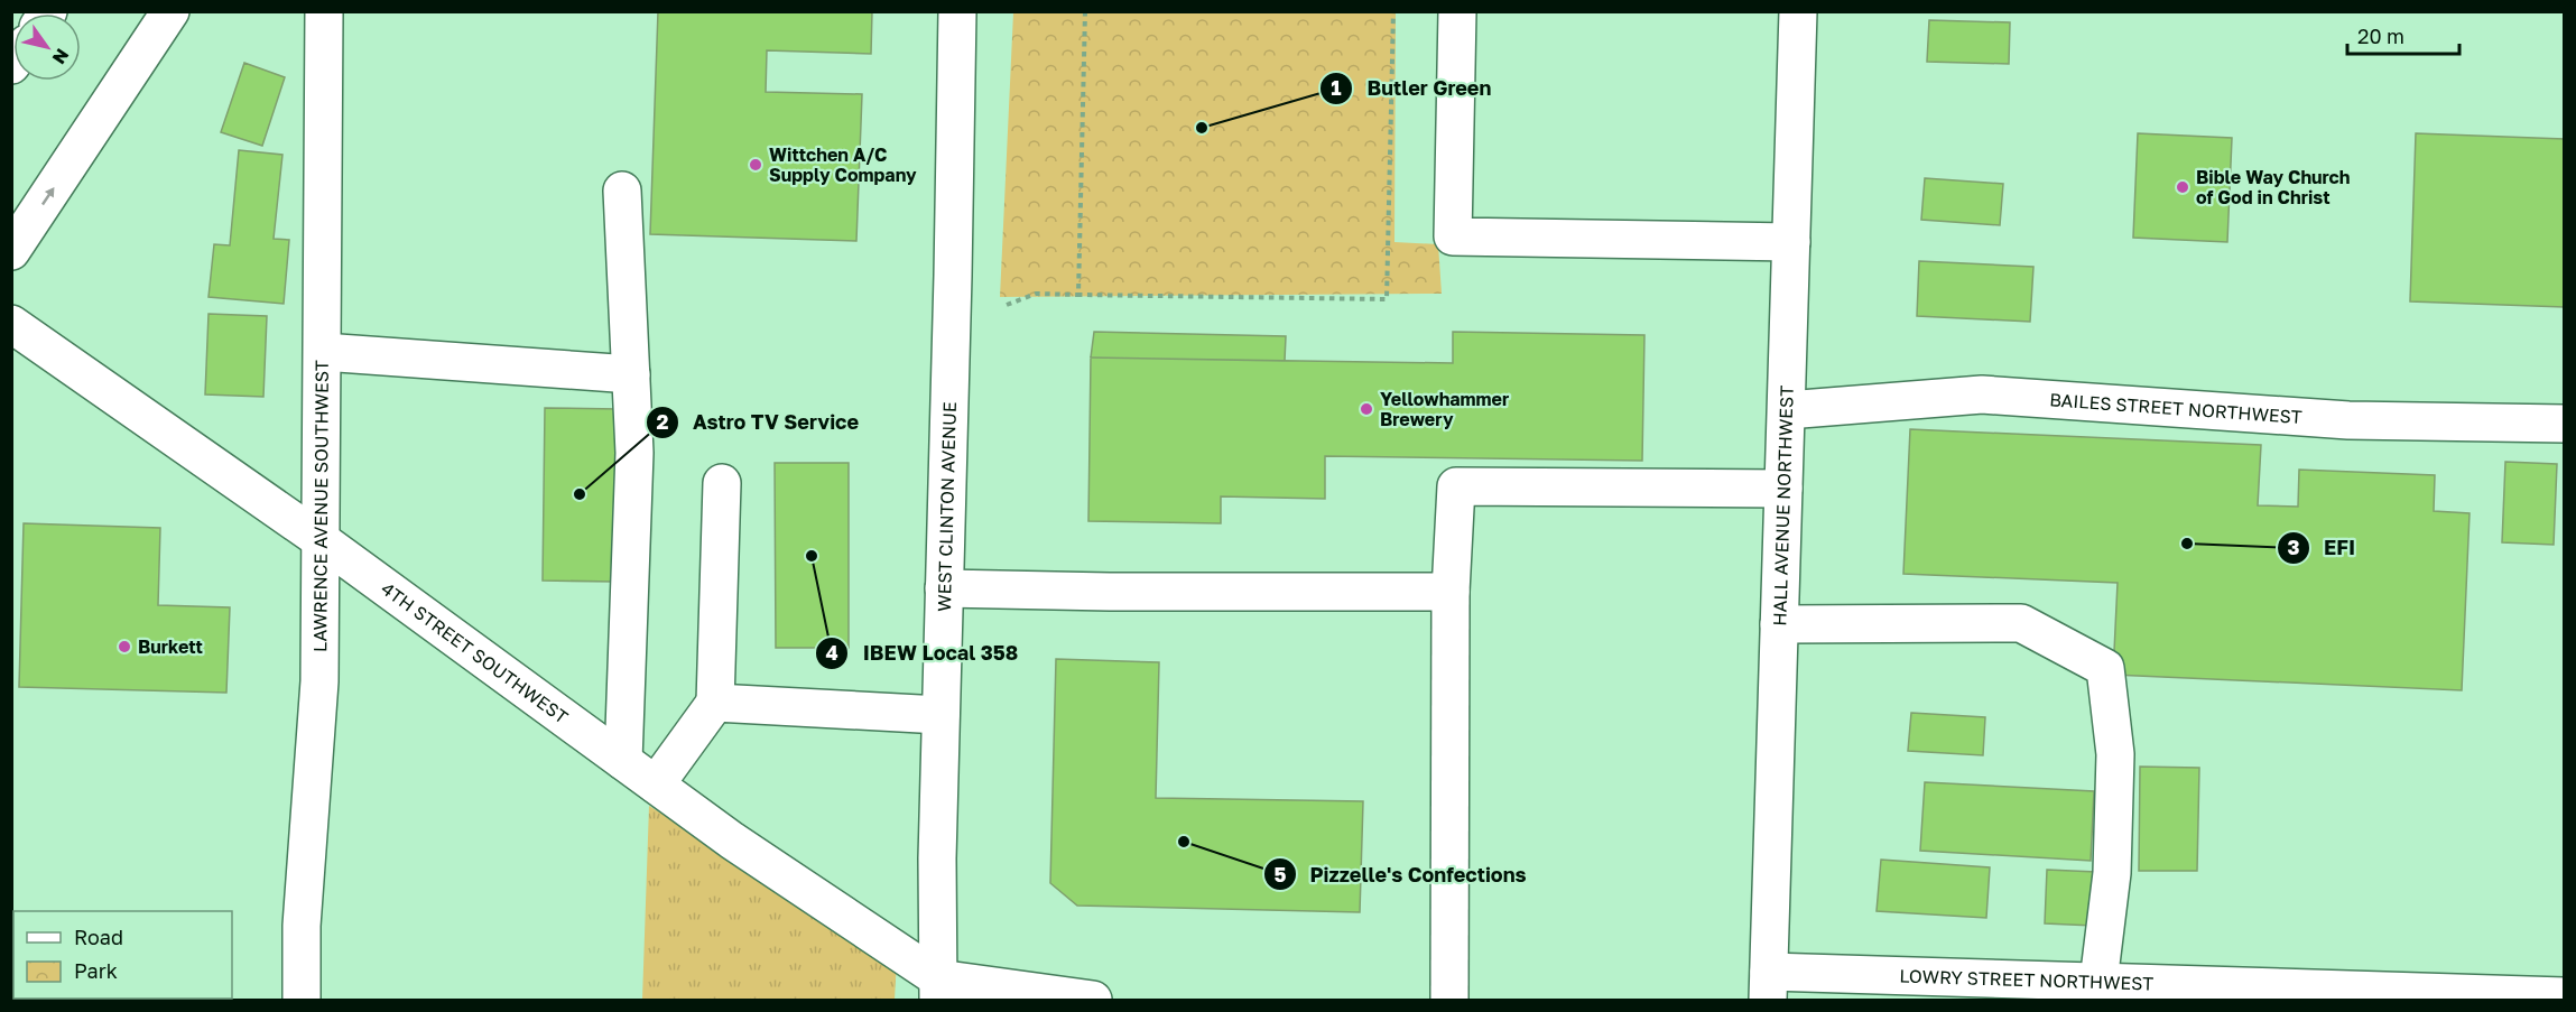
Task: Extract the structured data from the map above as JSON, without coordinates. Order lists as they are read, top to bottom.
{
  "streets": {
    "street": [
      "BAILES STREET NORTHWEST",
      "WEST CLINTON AVENUE",
      "LAWRENCE AVENUE SOUTHWEST",
      "HALL AVENUE NORTHWEST",
      "4TH STREET SOUTHWEST",
      "LOWRY STREET NORTHWEST"
    ]
  },
  "crossings": [
    ["BAILES STREET NORTHWEST", "HALL AVENUE NORTHWEST"],
    ["WEST CLINTON AVENUE", "4TH STREET SOUTHWEST"],
    ["LAWRENCE AVENUE SOUTHWEST", "4TH STREET SOUTHWEST"],
    ["HALL AVENUE NORTHWEST", "LOWRY STREET NORTHWEST"]
  ],
  "places": [
    "Butler Green",
    "Wittchen A/C Supply Company",
    "Bible Way Church of God in Christ",
    "Yellowhammer Brewery",
    "Astro TV Service",
    "EFI",
    "IBEW Local 358",
    "Burkett",
    "Pizzelle's Confections"
  ],
  "legend": ["Road", "Park"],
  "scale_bar": "20 m",
  "north": "bottom right"
}
